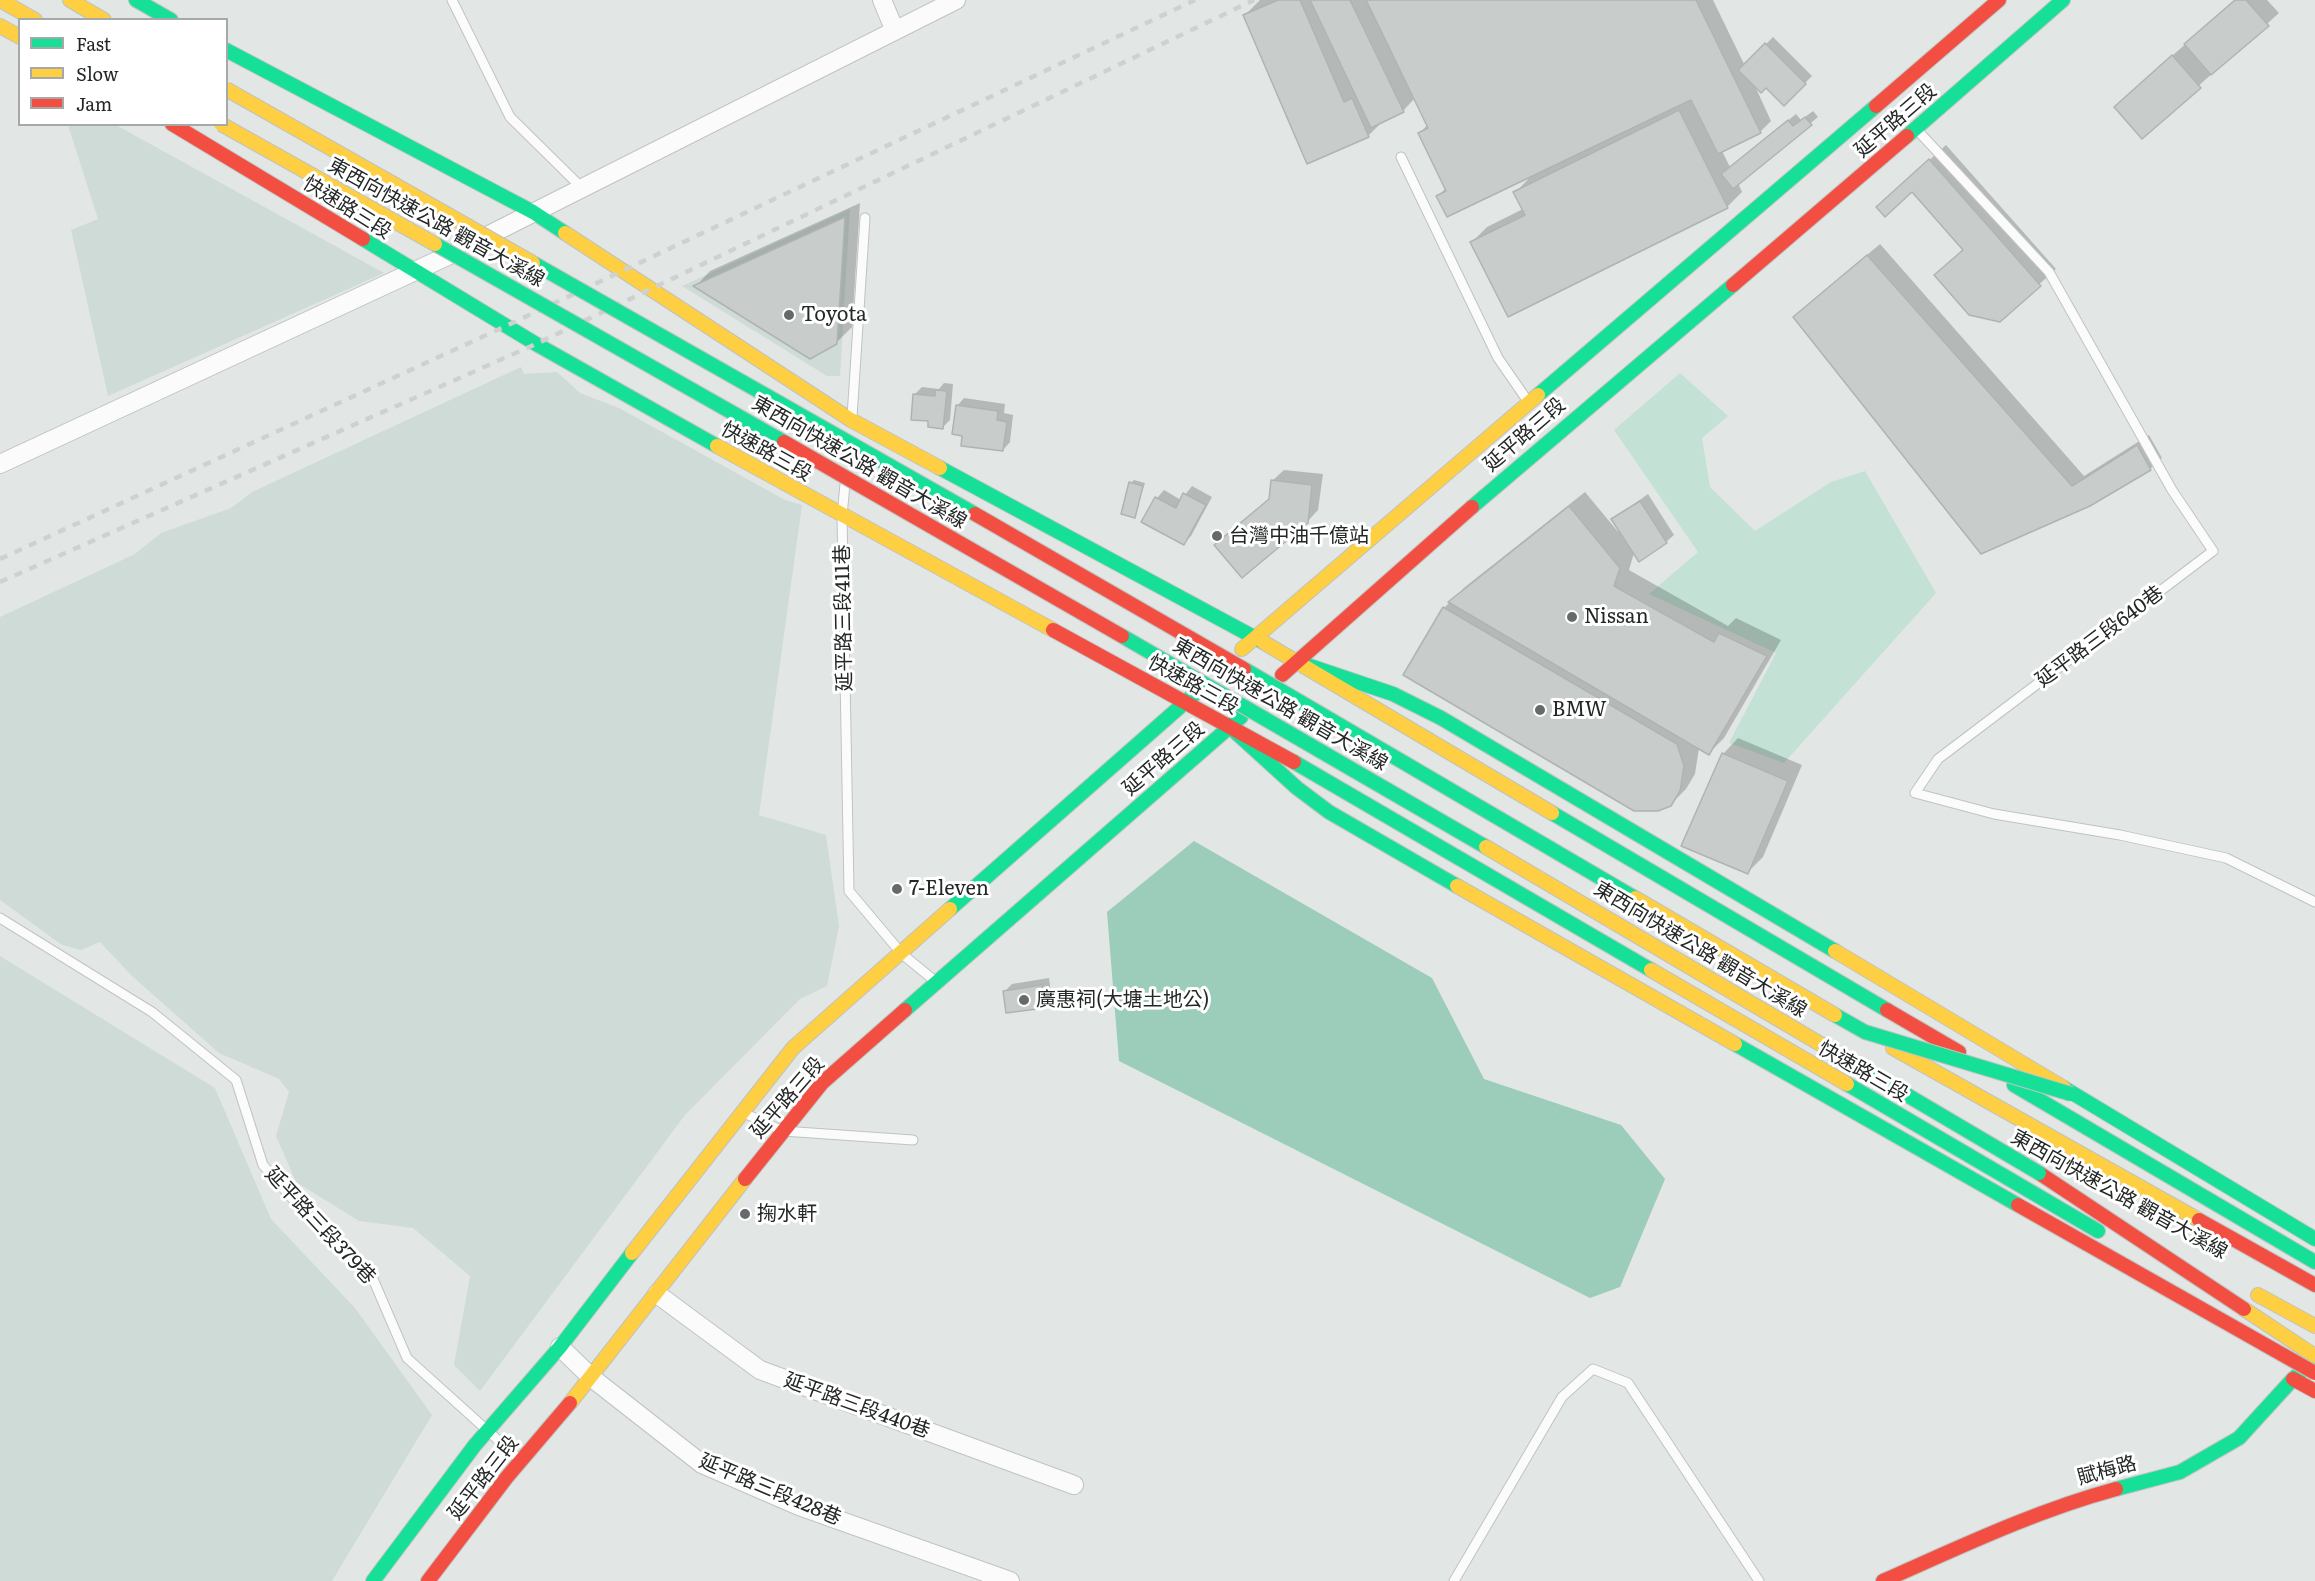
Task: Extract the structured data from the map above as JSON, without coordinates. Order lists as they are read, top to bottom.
{
  "streets": {
    "main road": [
      "延平路三段",
      "快速路三段",
      "東西向快速公路 觀音大溪線",
      "賦梅路"
    ],
    "street": ["延平路三段440巷", "延平路三段428巷"],
    "lane": ["延平路三段411巷", "延平路三段640巷", "延平路三段379巷"]
  },
  "crossings": [
    ["延平路三段", "快速路三段"],
    ["延平路三段", "延平路三段411巷"],
    ["延平路三段", "延平路三段640巷"],
    ["延平路三段", "延平路三段379巷"],
    ["延平路三段", "延平路三段440巷"],
    ["延平路三段", "延平路三段428巷"],
    ["快速路三段", "延平路三段411巷"],
    ["快速路三段", "賦梅路"]
  ],
  "places": [
    "Toyota",
    "台灣中油千億站",
    "Nissan",
    "BMW",
    "7-Eleven",
    "廣惠祠(大塘土地公)",
    "掬水軒"
  ],
  "legend": ["Fast", "Slow", "Jam"]
}
